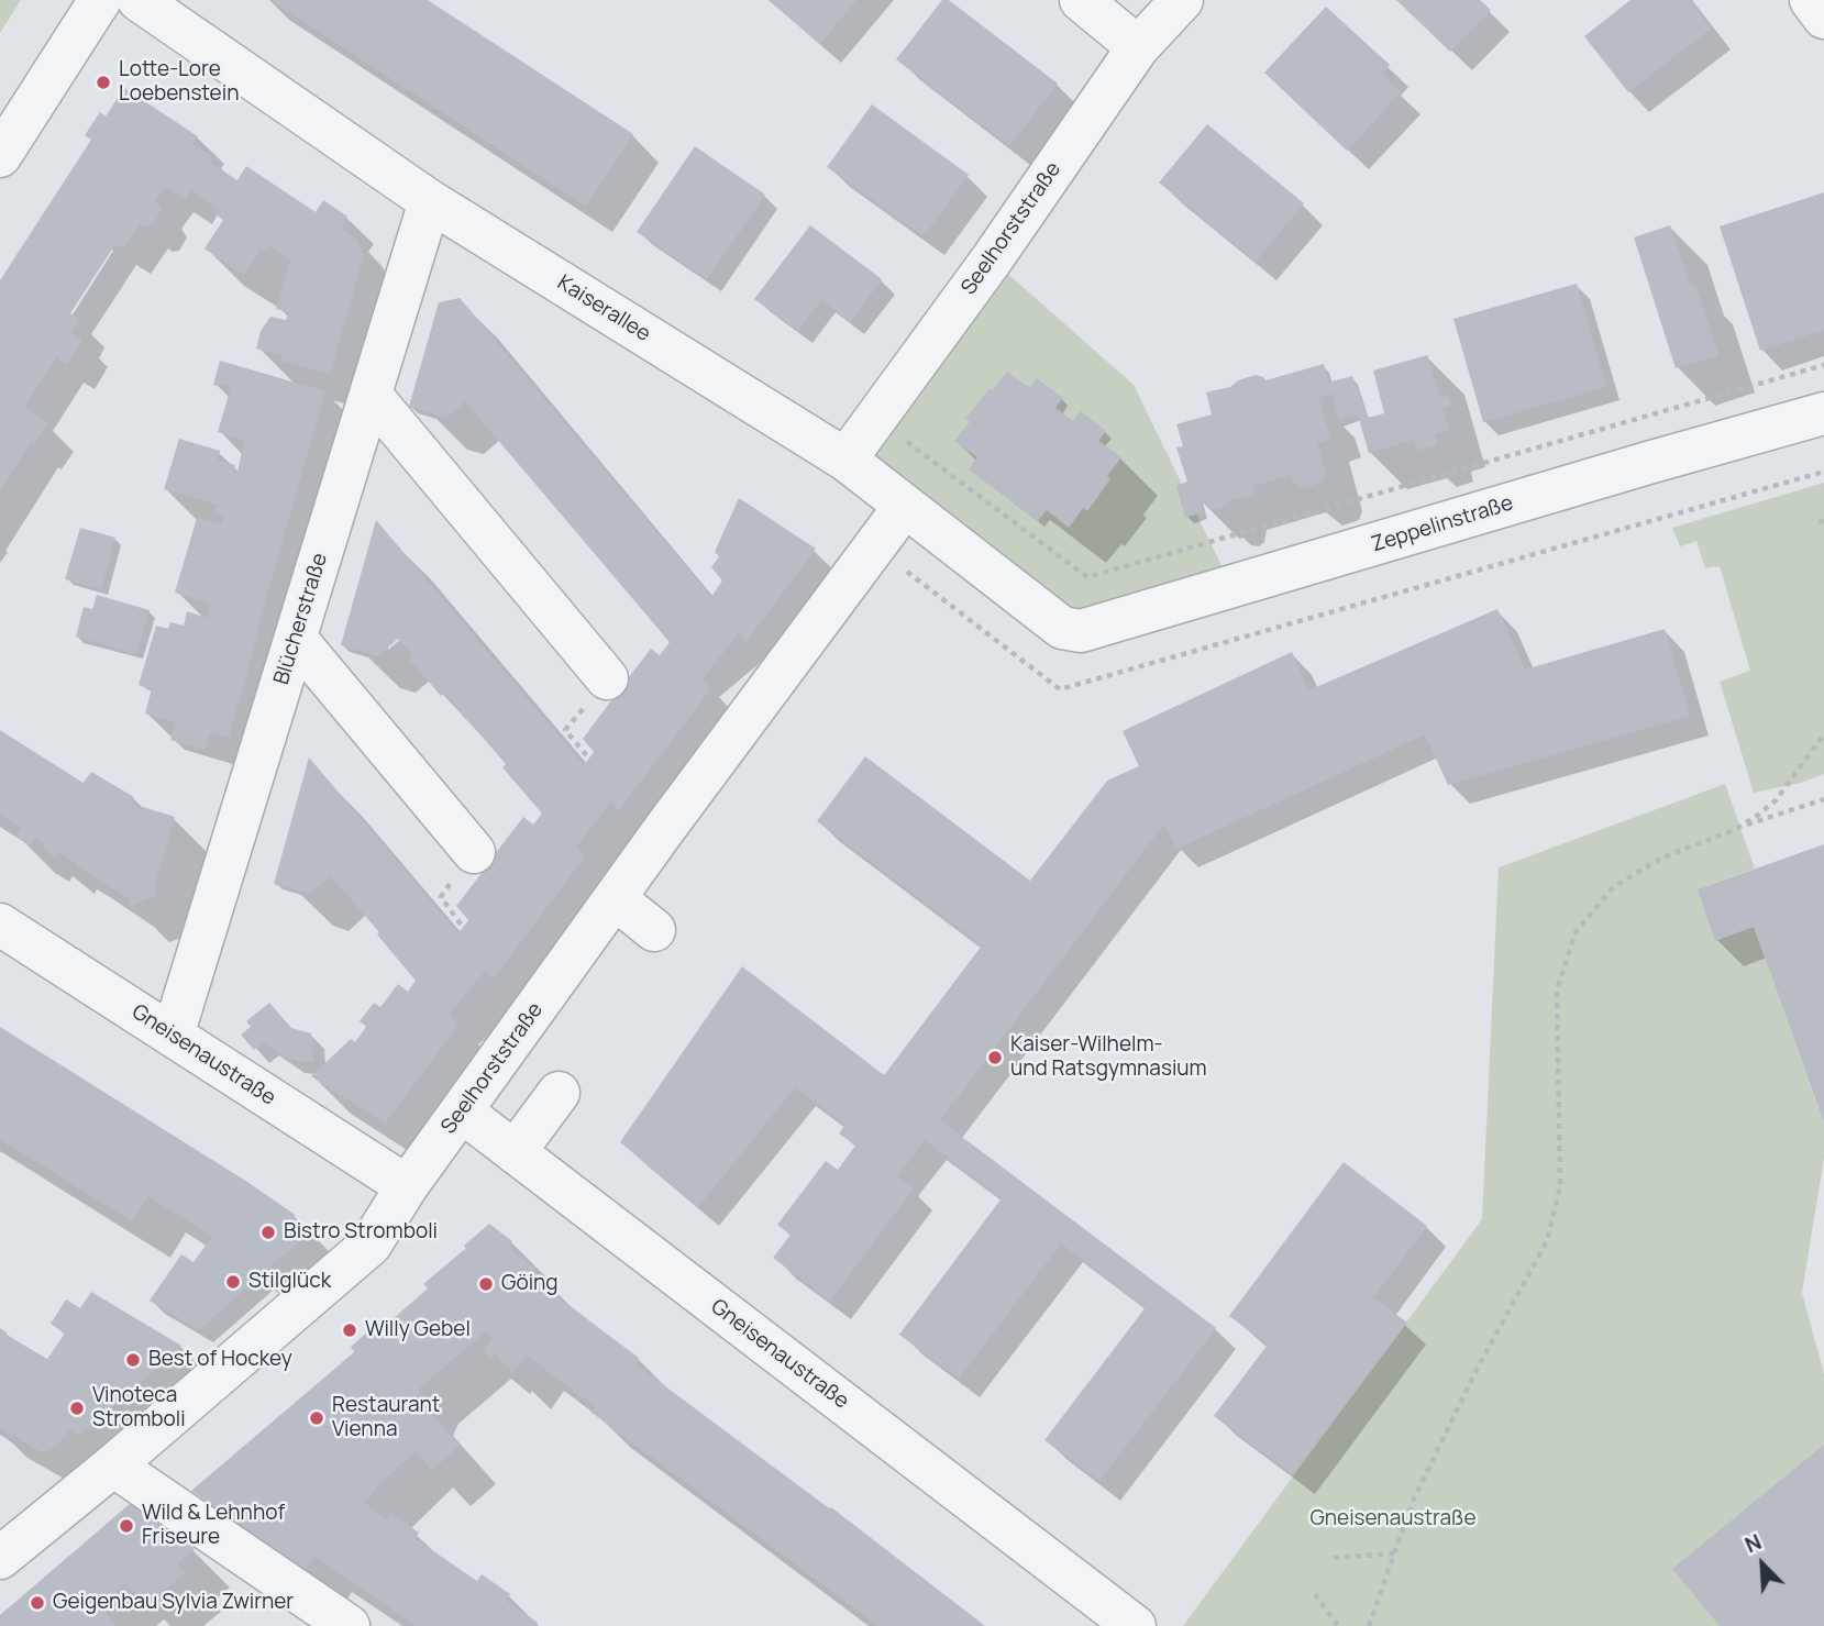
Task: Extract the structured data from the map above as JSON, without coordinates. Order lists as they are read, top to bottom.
{
  "streets": {
    "street": [
      "Seelhorststraße",
      "Kaiserallee",
      "Zeppelinstraße",
      "Blücherstraße",
      "Gneisenaustraße"
    ]
  },
  "crossings": [
    ["Seelhorststraße", "Kaiserallee"],
    ["Seelhorststraße", "Gneisenaustraße"],
    ["Kaiserallee", "Zeppelinstraße"],
    ["Kaiserallee", "Blücherstraße"],
    ["Blücherstraße", "Gneisenaustraße"]
  ],
  "parks": ["Gneisenaustraße"],
  "places": [
    "Lotte-Lore Loebenstein",
    "Kaiser-Wilhelm- und Ratsgymnasium",
    "Bistro Stromboli",
    "Stilglück",
    "Göing",
    "Willy Gebel",
    "Best of Hockey",
    "Vinoteca Stromboli",
    "Restaurant Vienna",
    "Wild & Lehnhof Friseure",
    "Geigenbau Sylvia Zwirner"
  ],
  "north": "top left"
}
